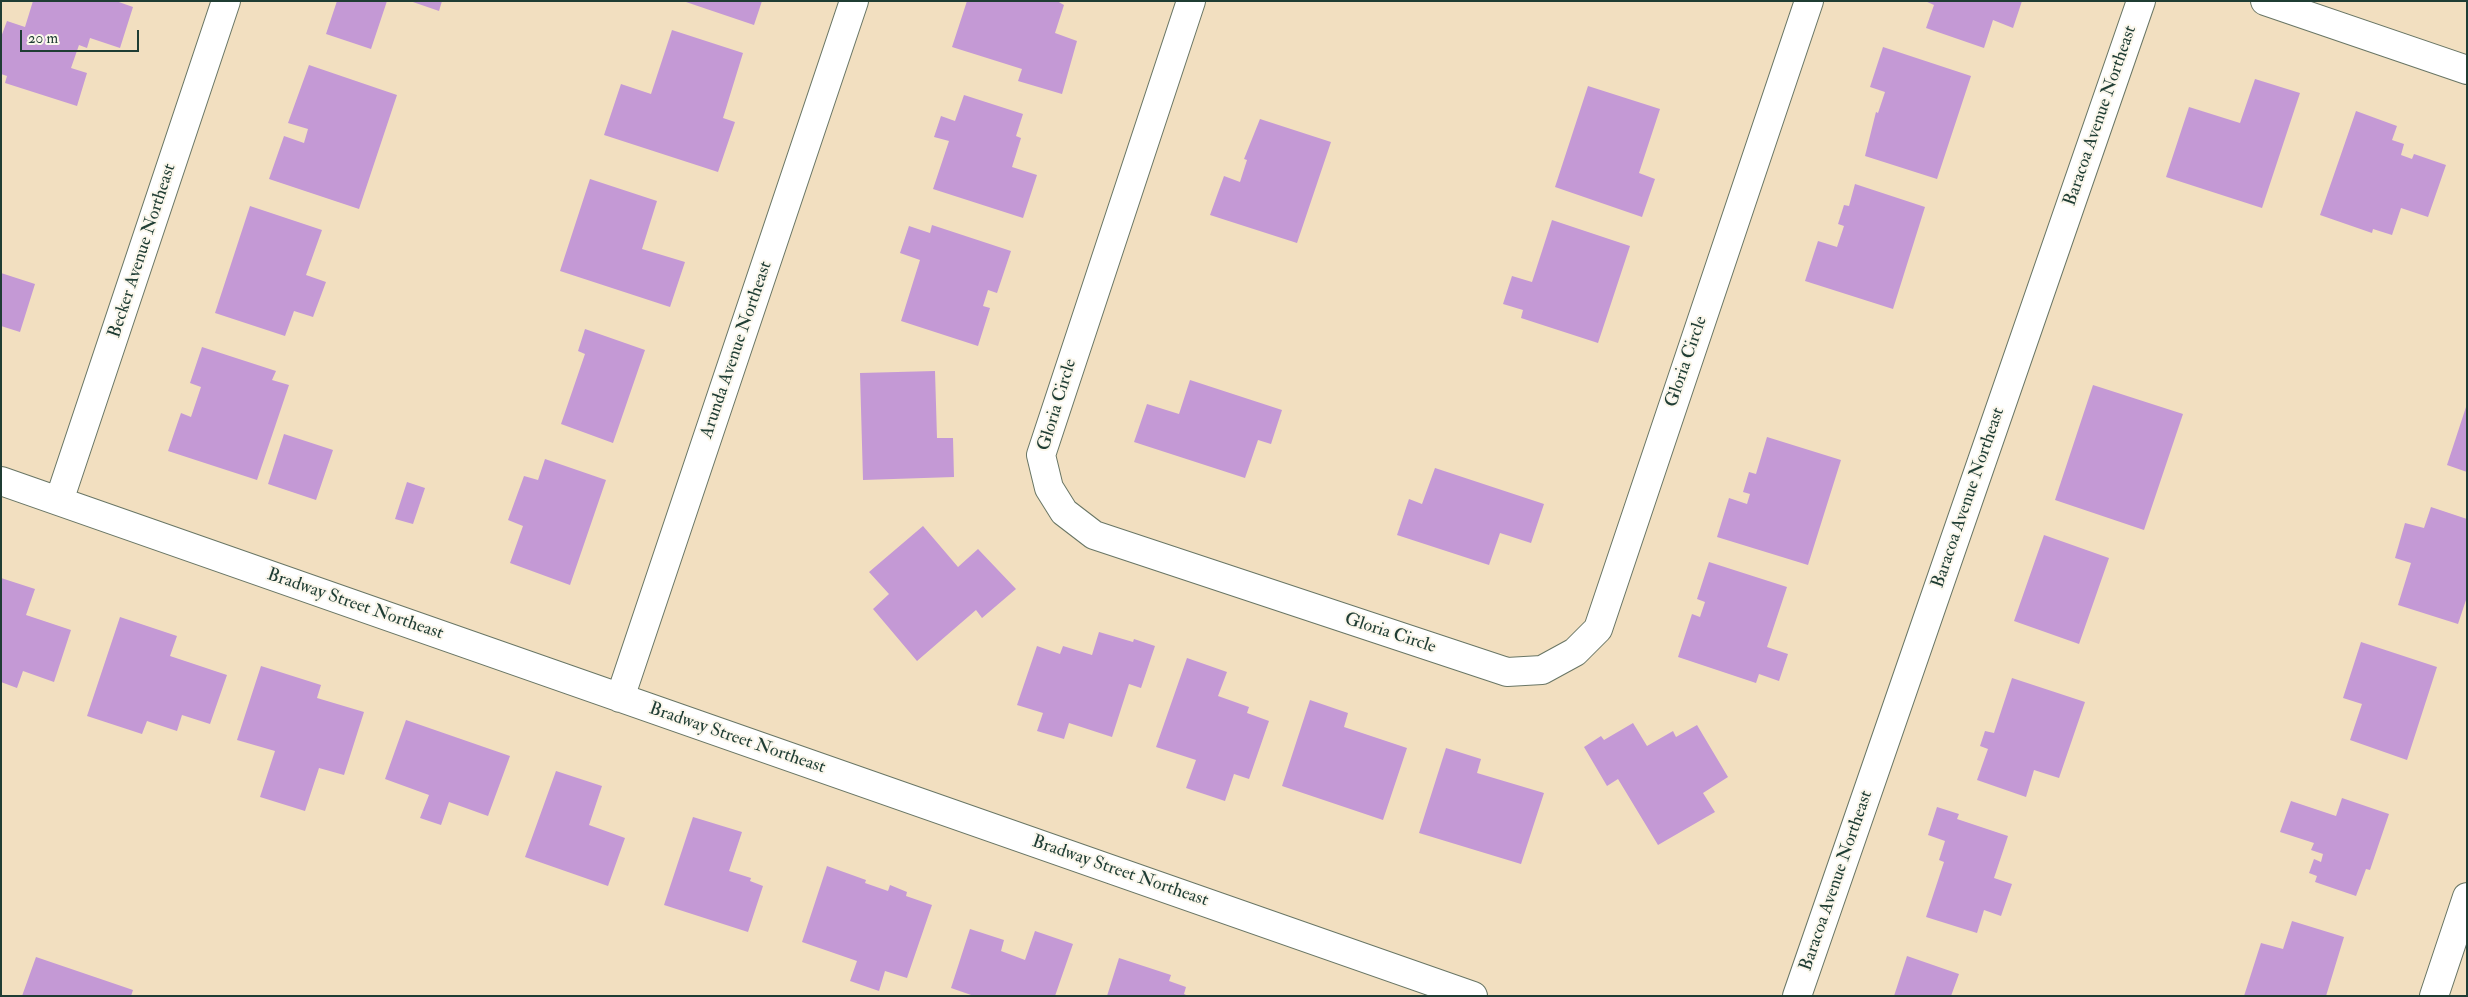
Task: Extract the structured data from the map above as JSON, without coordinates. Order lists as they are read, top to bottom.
{
  "streets": {
    "street": [
      "Baracoa Avenue Northeast",
      "Becker Avenue Northeast",
      "Arunda Avenue Northeast",
      "Gloria Circle",
      "Bradway Street Northeast"
    ]
  },
  "crossings": [
    ["Becker Avenue Northeast", "Bradway Street Northeast"],
    ["Arunda Avenue Northeast", "Bradway Street Northeast"]
  ],
  "scale_bar": "20 m"
}
